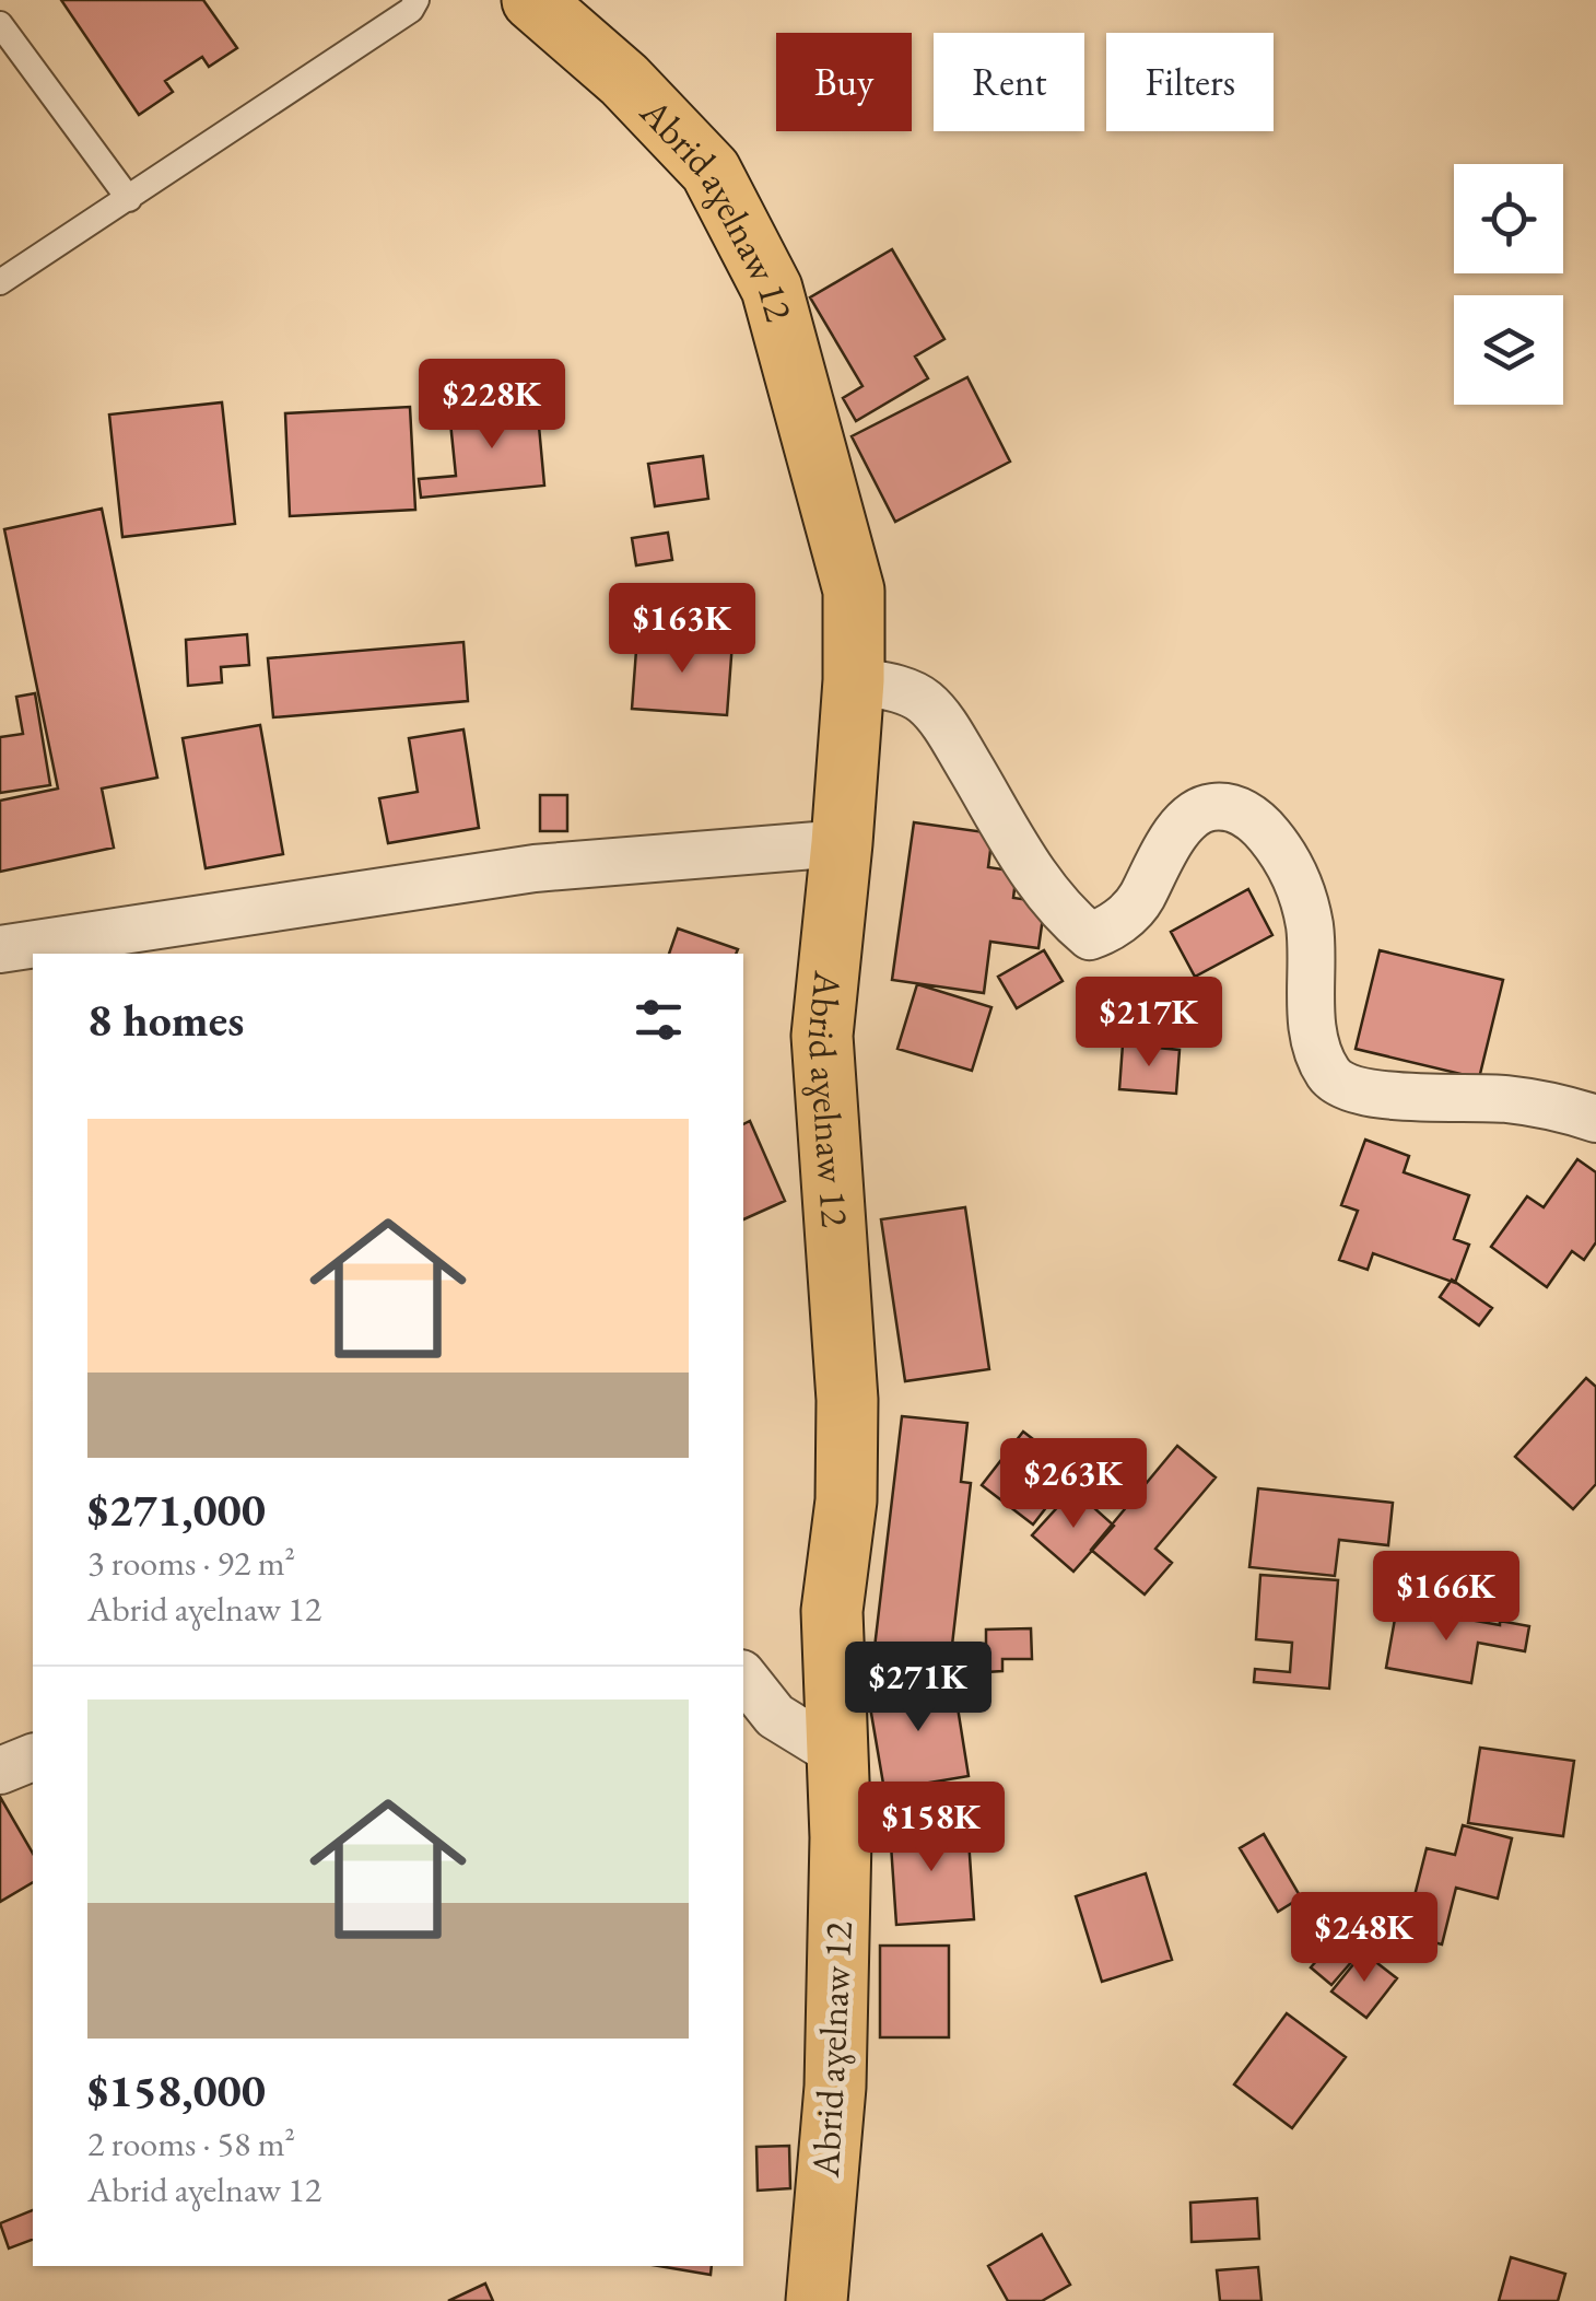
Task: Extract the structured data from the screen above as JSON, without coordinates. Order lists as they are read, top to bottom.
{
  "streets": {
    "main road": ["Abrid aɣelnaw 12"]
  },
  "page": {
    "chip": ["Buy", "Rent", "Filters"],
    "price": [
      "$228K",
      "$163K",
      "$217K",
      "$263K",
      "$166K",
      "$271K",
      "$158K",
      "$248K"
    ],
    "heading": "8 homes",
    "list": [
      {
        "name": "$271,000",
        "note": "3 rooms · 92 m² · Abrid aɣelnaw 12"
      },
      {
        "name": "$158,000",
        "note": "2 rooms · 58 m² · Abrid aɣelnaw 12"
      }
    ]
  }
}
